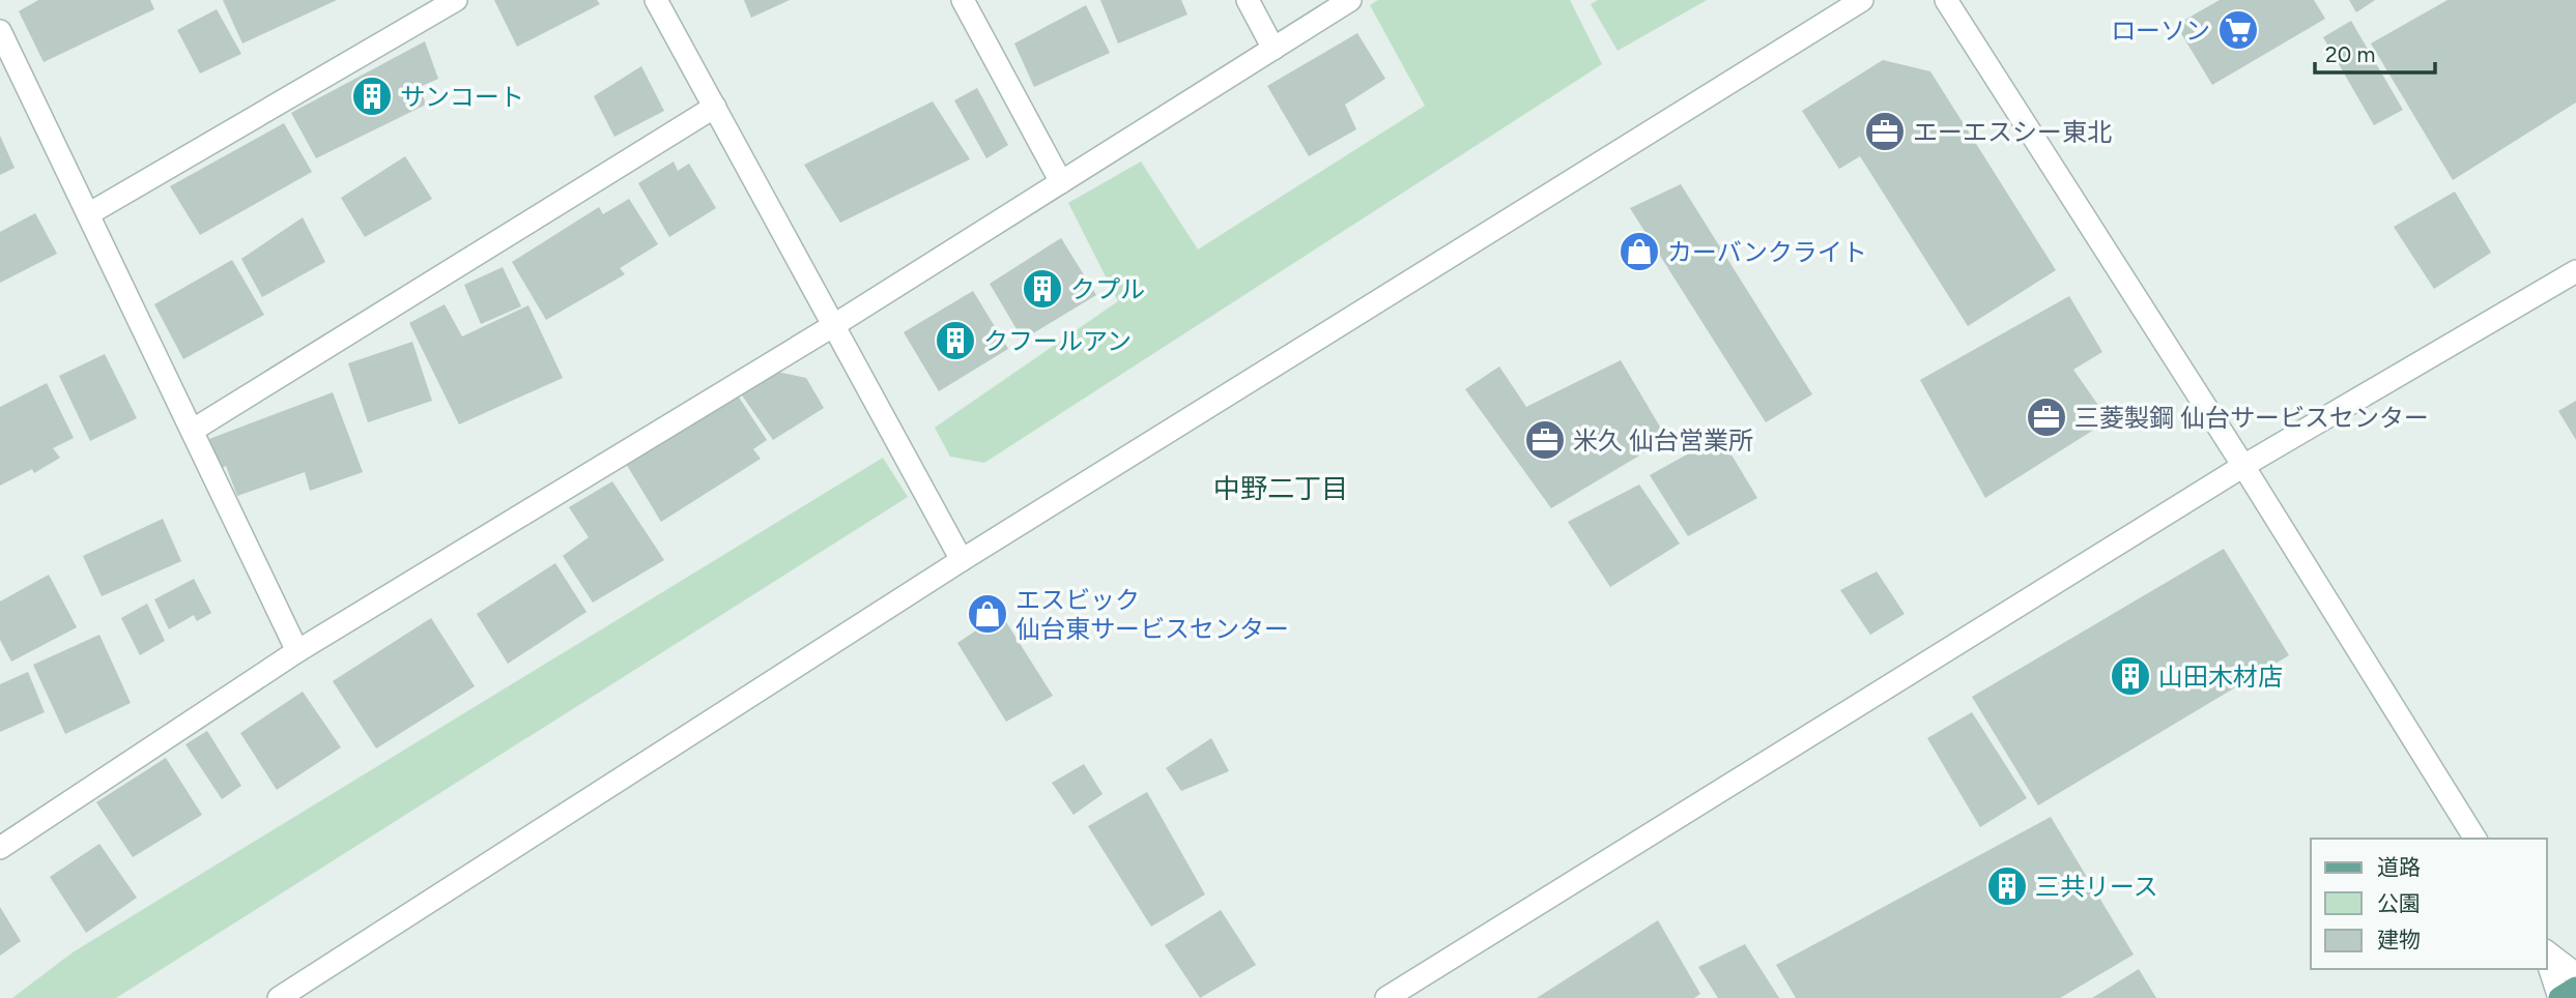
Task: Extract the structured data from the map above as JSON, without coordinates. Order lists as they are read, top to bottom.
{
  "districts": ["中野二丁目"],
  "places": {
    "supermarket": ["ローソン"],
    "building": [
      "サンコート",
      "クプル",
      "クフールアン",
      "山田木材店",
      "三共リース"
    ],
    "office": ["エーエスシー東北", "三菱製鋼 仙台サービスセンター", "米久 仙台営業所"],
    "shop": ["カーバンクライト", "エスビック 仙台東サービスセンター"]
  },
  "legend": ["道路", "公園", "建物"],
  "scale_bar": "20 m"
}
